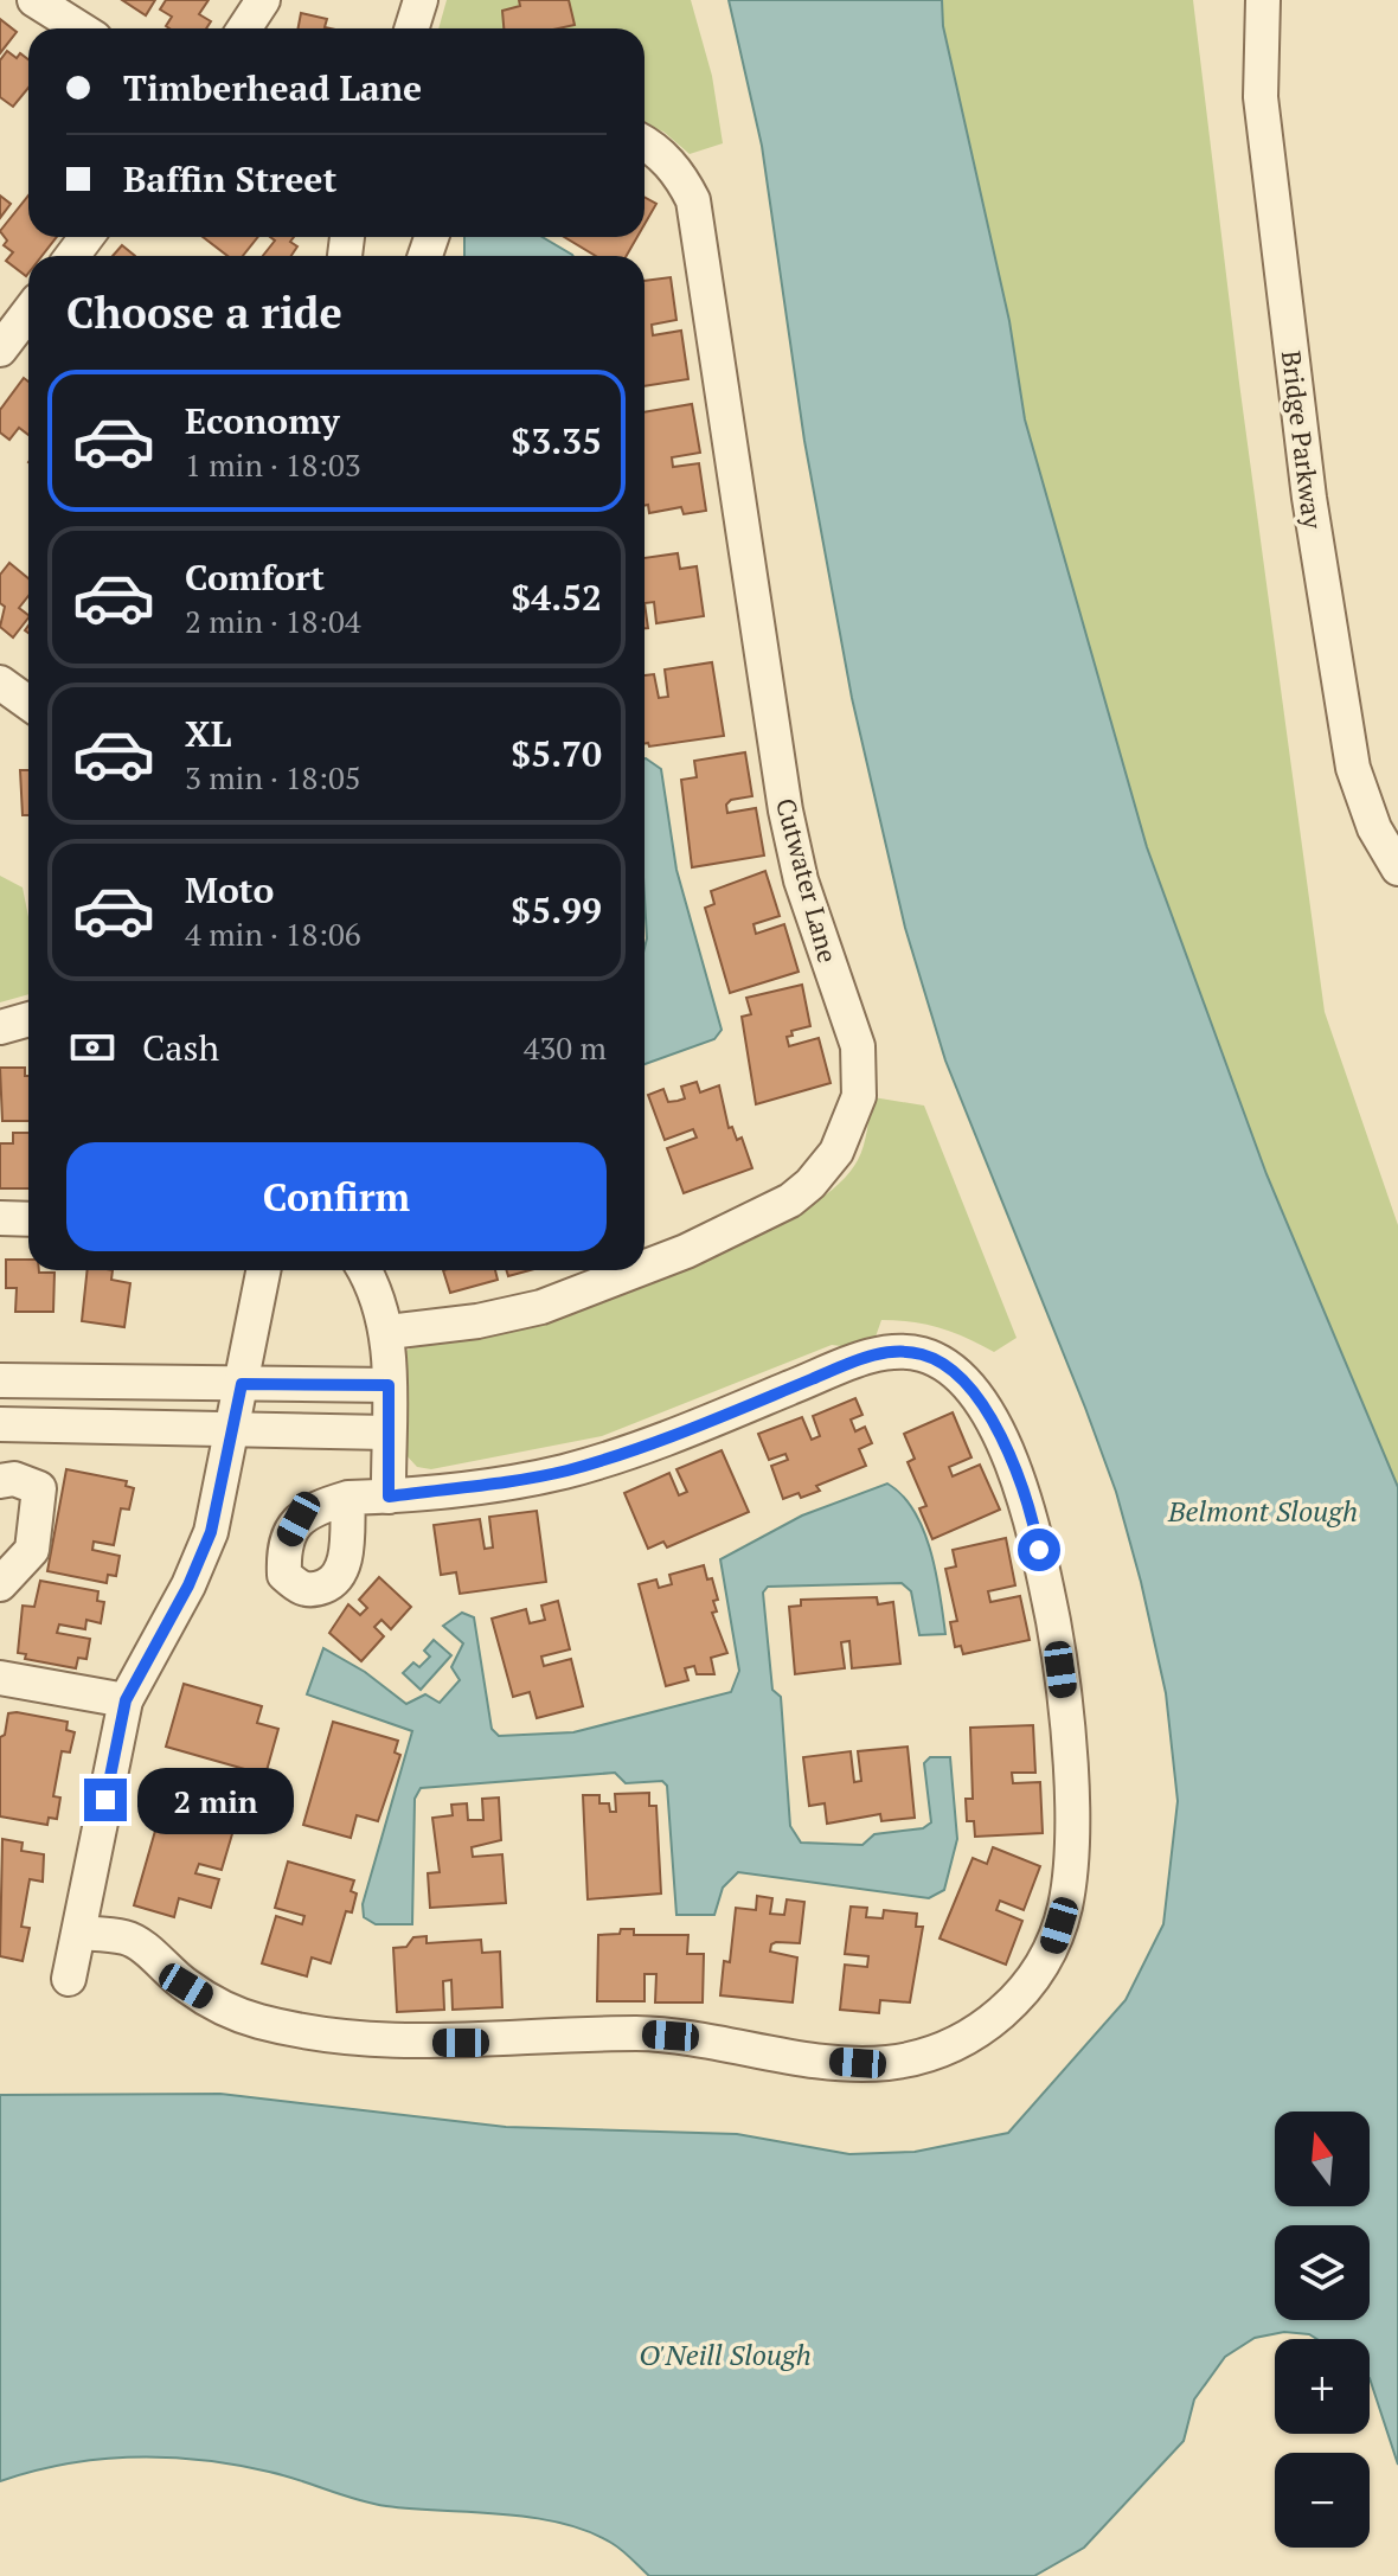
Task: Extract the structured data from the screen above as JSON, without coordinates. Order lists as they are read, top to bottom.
{
  "streets": {
    "street": ["Bridge Parkway", "Cutwater Lane"]
  },
  "water": ["Belmont Slough", "O'Neill Slough"],
  "north": "top",
  "page": {
    "banner": ["Timberhead Lane", "Baffin Street"],
    "heading": "Choose a ride",
    "list": [
      {
        "name": "Economy",
        "note": "1 min · 18:03",
        "value": "$3.35"
      },
      {
        "name": "Comfort",
        "note": "2 min · 18:04",
        "value": "$4.52"
      },
      {
        "name": "XL",
        "note": "3 min · 18:05",
        "value": "$5.70"
      },
      {
        "name": "Moto",
        "note": "4 min · 18:06",
        "value": "$5.99"
      }
    ],
    "pay": ["Cash", "430 m"],
    "buttons": "Confirm",
    "bubble": "2 min",
    "map_buttons": ["+", "−"]
  }
}
